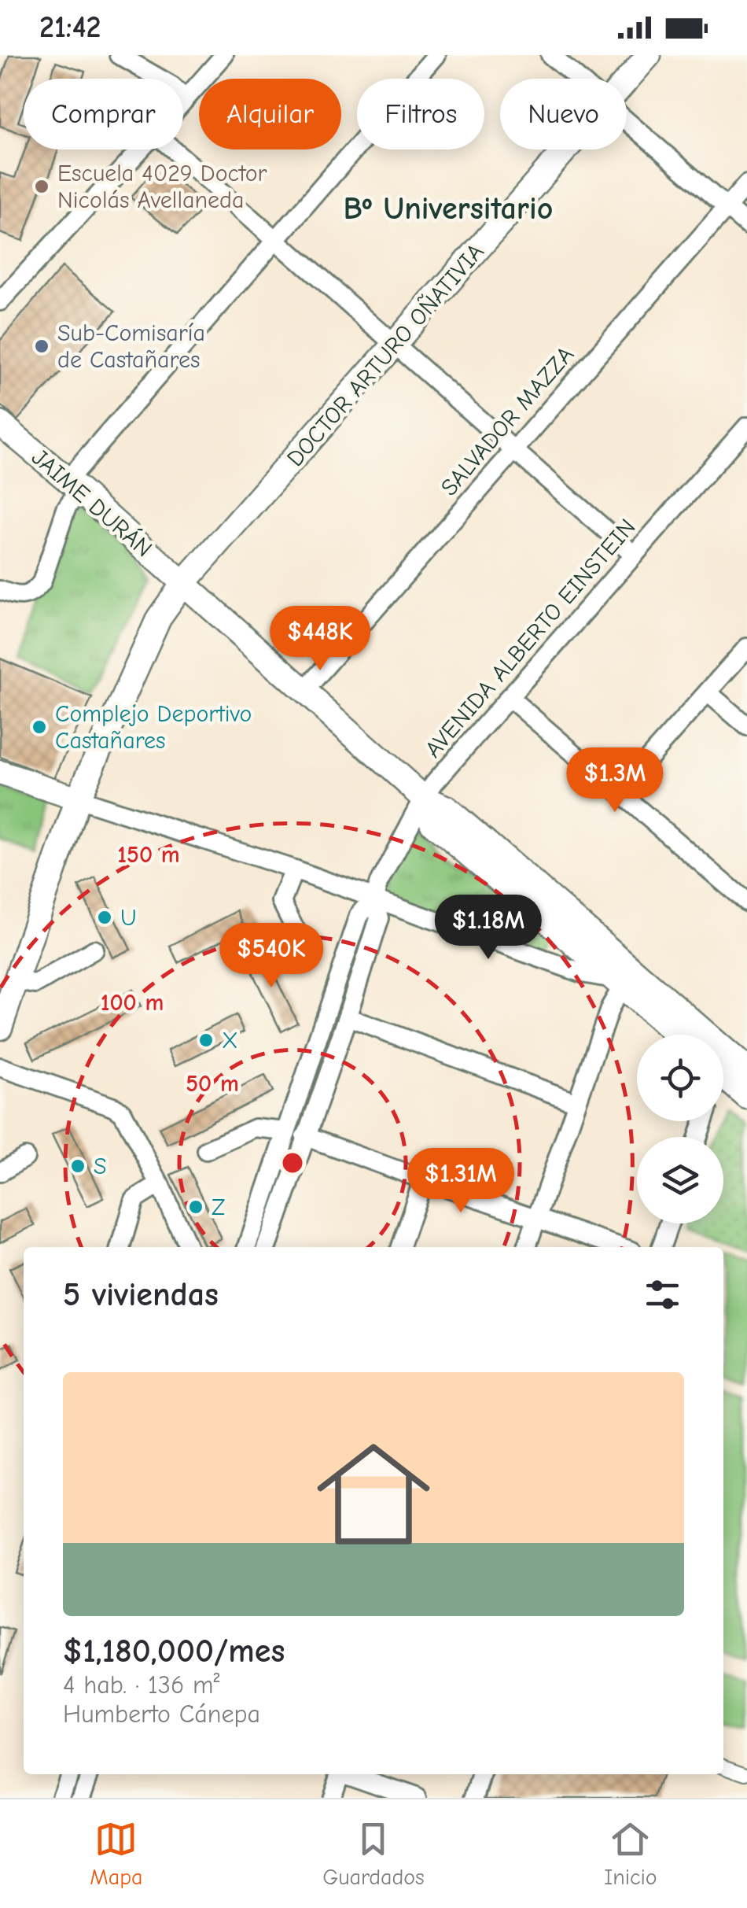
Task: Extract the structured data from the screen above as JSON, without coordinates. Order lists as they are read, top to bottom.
{
  "streets": {
    "street": [
      "DOCTOR ARTURO OÑATIVIA",
      "SALVADOR MAZZA",
      "JAIME DURÁN",
      "AVENIDA ALBERTO EINSTEIN"
    ]
  },
  "crossings": [
    ["DOCTOR ARTURO OÑATIVIA", "JAIME DURÁN"],
    ["SALVADOR MAZZA", "JAIME DURÁN"],
    ["JAIME DURÁN", "AVENIDA ALBERTO EINSTEIN"]
  ],
  "districts": ["Bº Universitario"],
  "places": [
    "Escuela 4029 Doctor Nicolás Avellaneda",
    "Sub-Comisaría de Castañares",
    "Complejo Deportivo Castañares",
    "U",
    "X",
    "S",
    "Z"
  ],
  "page": {
    "status": "21:42",
    "chip": [
      "Comprar",
      "Alquilar",
      "Filtros",
      "Nuevo"
    ],
    "price": [
      "$448K",
      "$1.3M",
      "$1.18M",
      "$540K",
      "$1.31M"
    ],
    "heading": "5 viviendas",
    "list": [
      {
        "name": "$1,180,000/mes",
        "note": "4 hab. · 136 m² · Humberto Cánepa"
      }
    ],
    "tabs": ["Mapa", "Guardados", "Inicio"]
  },
  "rings": ["150 m", "100 m", "50 m"]
}
